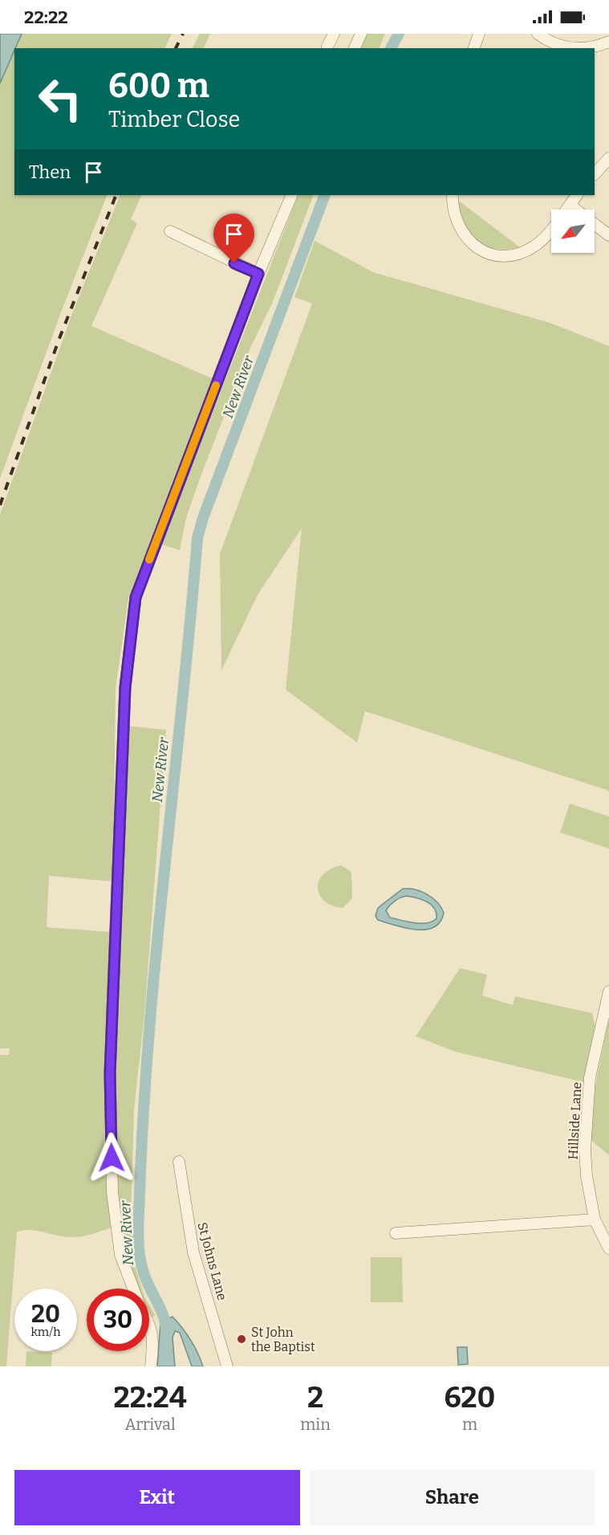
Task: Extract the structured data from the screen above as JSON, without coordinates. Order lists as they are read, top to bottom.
{
  "streets": {
    "street": ["Hillside Lane", "St Johns Lane"]
  },
  "water": ["New River"],
  "places": ["St John the Baptist"],
  "north": "bottom left",
  "page": {
    "status": "22:22",
    "turn": ["600 m", "Timber Close"],
    "then": "Then",
    "speed": "20 km/h",
    "limit": "30",
    "eta": [
      "22:24",
      "Arrival",
      "2",
      "min",
      "620",
      "m"
    ],
    "buttons": ["Exit", "Share"]
  }
}
